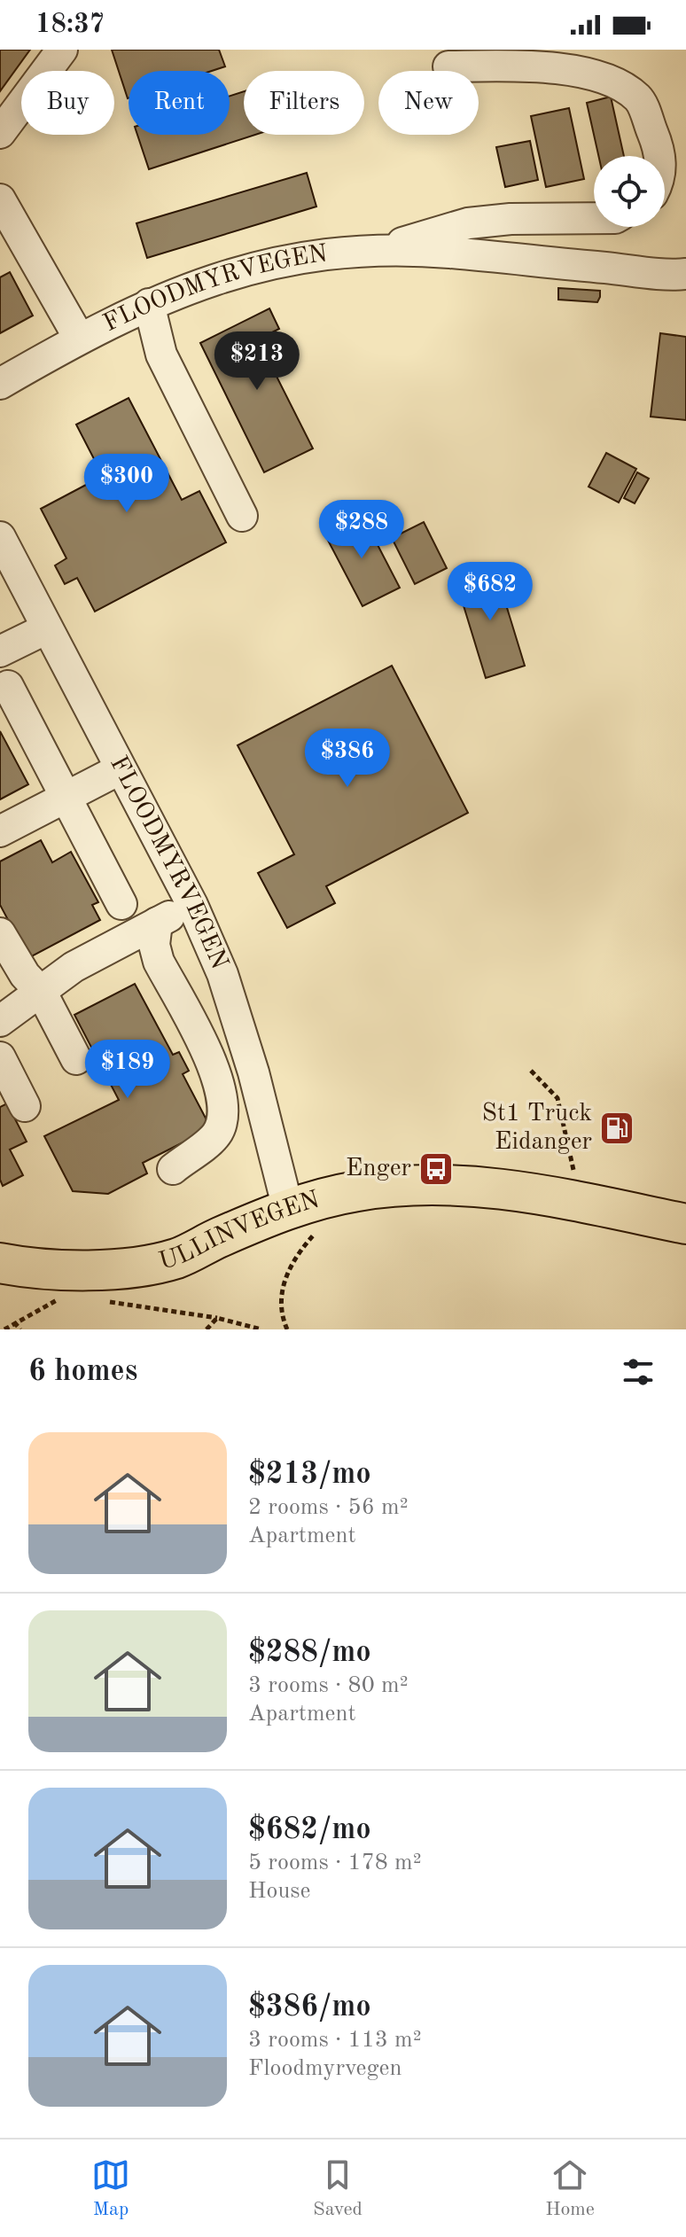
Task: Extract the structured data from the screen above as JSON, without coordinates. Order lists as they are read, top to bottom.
{
  "streets": {
    "main road": ["ULLINVEGEN"],
    "street": ["FLOODMYRVEGEN"]
  },
  "crossings": [
    ["FLOODMYRVEGEN", "ULLINVEGEN"]
  ],
  "places": {
    "fuel station": ["St1 Truck Eidanger"],
    "bus stop": ["Enger"]
  },
  "page": {
    "status": "18:37",
    "chip": [
      "Buy",
      "Rent",
      "Filters",
      "New"
    ],
    "price": [
      "$213",
      "$300",
      "$288",
      "$682",
      "$386",
      "$189"
    ],
    "heading": "6 homes",
    "list": [
      {
        "name": "$213/mo",
        "note": "2 rooms · 56 m² · Apartment"
      },
      {
        "name": "$288/mo",
        "note": "3 rooms · 80 m² · Apartment"
      },
      {
        "name": "$682/mo",
        "note": "5 rooms · 178 m² · House"
      },
      {
        "name": "$386/mo",
        "note": "3 rooms · 113 m² · Floodmyrvegen"
      }
    ],
    "tabs": ["Map", "Saved", "Home"]
  }
}
